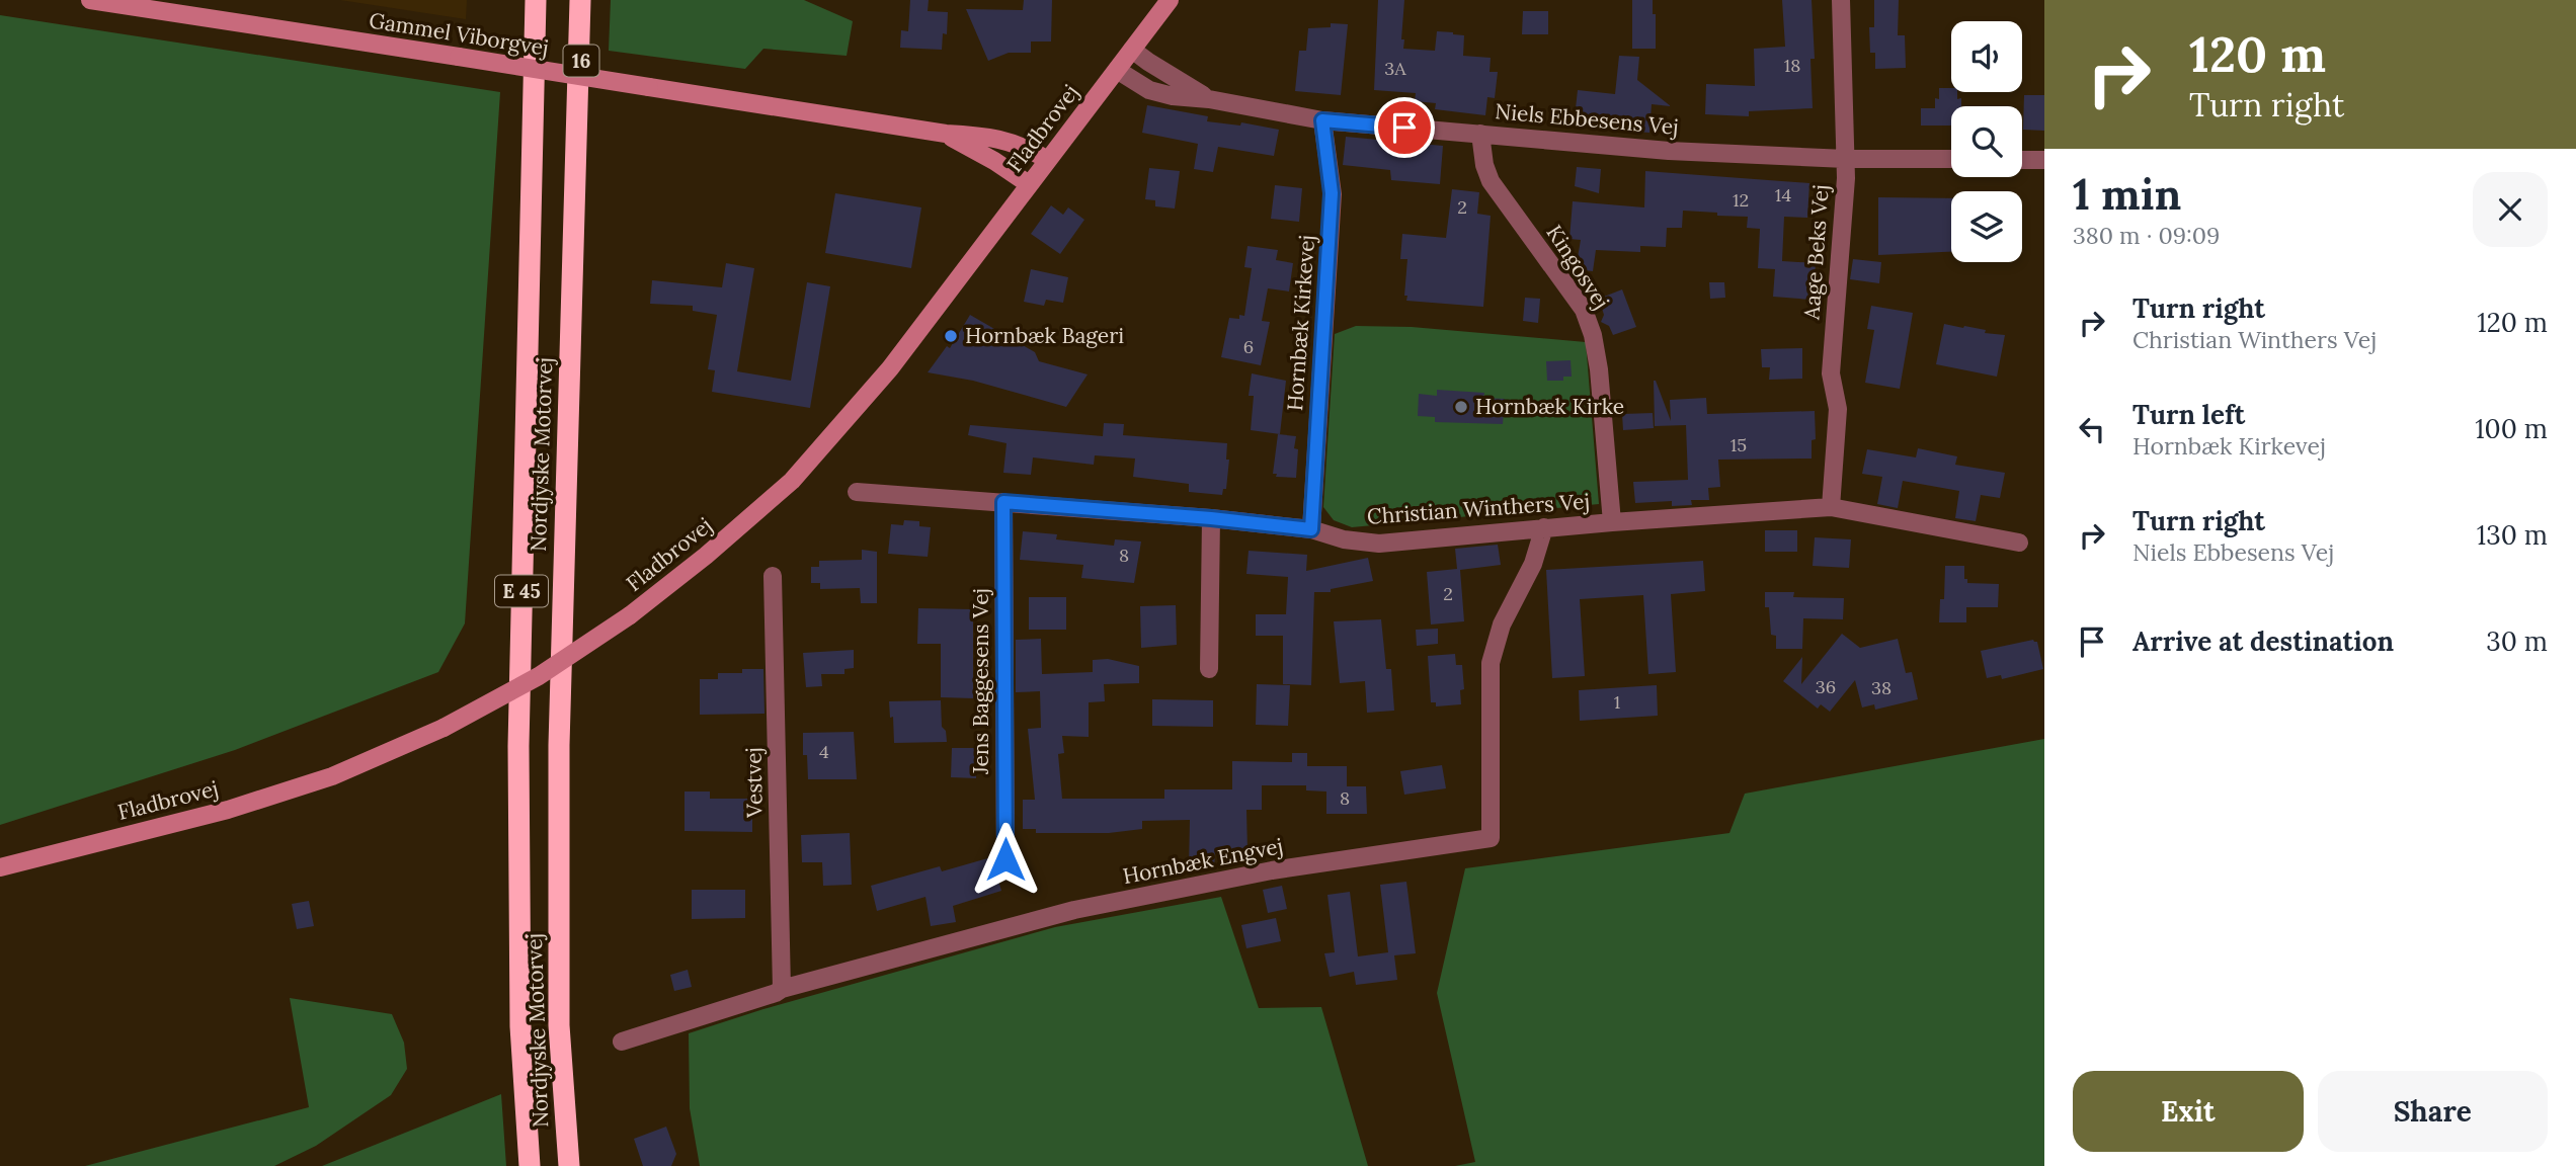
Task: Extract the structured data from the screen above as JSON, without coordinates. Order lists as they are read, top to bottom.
{
  "streets": {
    "highway": ["16", "Nordjyske Motorvej", "E 45"],
    "main road": ["Gammel Viborgvej", "Fladbrovej"],
    "street": [
      "Niels Ebbesens Vej",
      "Aage Beks Vej",
      "Kingosvej",
      "Hornbæk Kirkevej",
      "Christian Winthers Vej",
      "Jens Baggesens Vej",
      "Vestvej",
      "Hornbæk Engvej"
    ]
  },
  "crossings": [
    ["Gammel Viborgvej", "Fladbrovej"],
    ["16", "Nordjyske Motorvej"],
    ["Niels Ebbesens Vej", "Fladbrovej"],
    ["Niels Ebbesens Vej", "Aage Beks Vej"],
    ["Niels Ebbesens Vej", "Kingosvej"],
    ["Niels Ebbesens Vej", "Hornbæk Kirkevej"],
    ["Aage Beks Vej", "Christian Winthers Vej"],
    ["Kingosvej", "Christian Winthers Vej"],
    ["Hornbæk Kirkevej", "Christian Winthers Vej"],
    ["Christian Winthers Vej", "Jens Baggesens Vej"],
    ["Christian Winthers Vej", "Hornbæk Engvej"],
    ["Vestvej", "Hornbæk Engvej"]
  ],
  "places": ["Hornbæk Bageri", "Hornbæk Kirke"],
  "house_numbers": [
    "18",
    "3A",
    "14",
    "12",
    "2",
    "6",
    "15",
    "8",
    "2",
    "36",
    "38",
    "1",
    "4",
    "8"
  ],
  "page": {
    "turn": ["120 m", "Turn right"],
    "heading": ["1 min", "380 m · 09:09"],
    "list": [
      {
        "name": "Turn right",
        "note": "Christian Winthers Vej",
        "value": "120 m"
      },
      {
        "name": "Turn left",
        "note": "Hornbæk Kirkevej",
        "value": "100 m"
      },
      {
        "name": "Turn right",
        "note": "Niels Ebbesens Vej",
        "value": "130 m"
      },
      {
        "name": "Arrive at destination",
        "value": "30 m"
      }
    ],
    "buttons": ["Exit", "Share"]
  }
}
